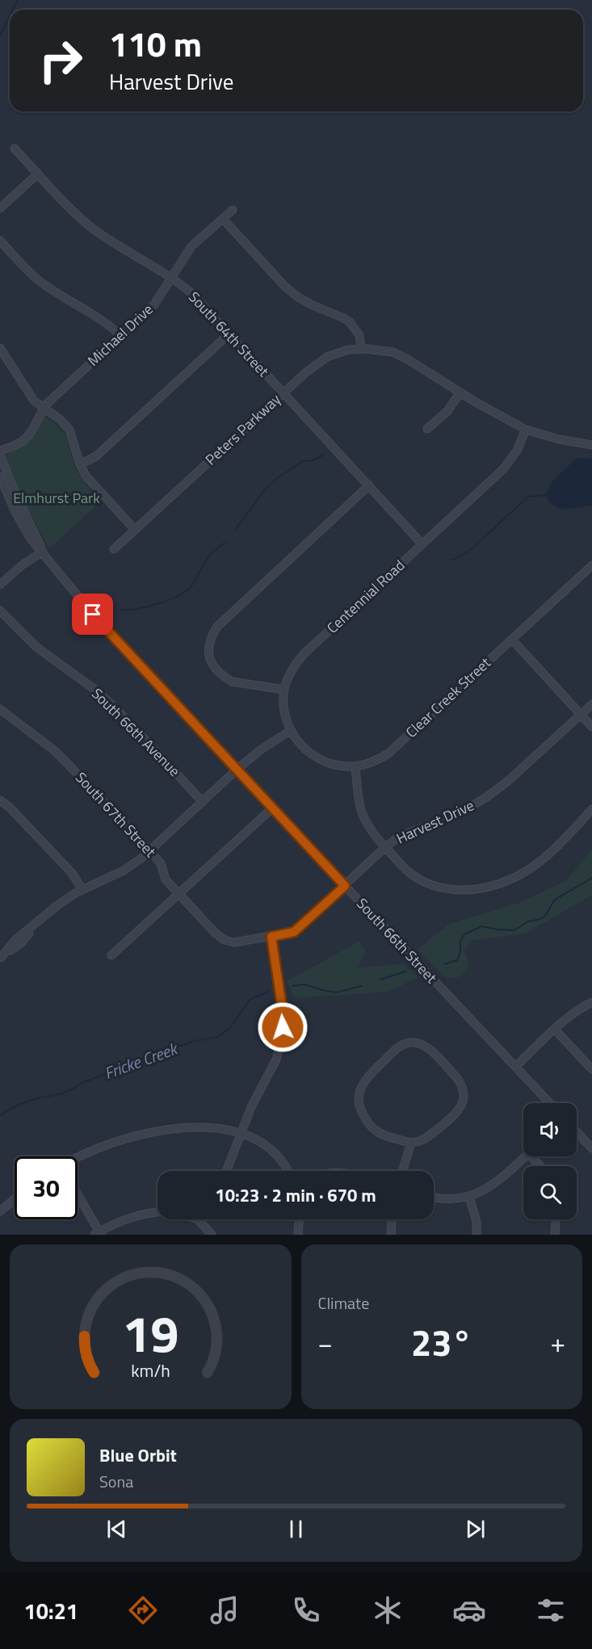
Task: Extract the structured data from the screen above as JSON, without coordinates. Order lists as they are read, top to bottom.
{
  "streets": {
    "street": [
      "South 64th Street",
      "Michael Drive",
      "Peters Parkway",
      "Centennial Road",
      "Clear Creek Street",
      "South 66th Avenue",
      "South 67th Street",
      "Harvest Drive",
      "South 66th Street"
    ]
  },
  "crossings": [
    ["South 64th Street", "Michael Drive"],
    ["South 64th Street", "Peters Parkway"],
    ["South 64th Street", "Centennial Road"],
    ["Peters Parkway", "Centennial Road"],
    ["Centennial Road", "Clear Creek Street"],
    ["South 67th Street", "Harvest Drive"],
    ["Harvest Drive", "South 66th Street"]
  ],
  "water": ["Fricke Creek"],
  "parks": ["Elmhurst Park"],
  "page": {
    "turn": ["110 m", "Harvest Drive"],
    "limit": "30",
    "trip": "10:23 · 2 min · 670 m",
    "tile": "Climate",
    "heat": ["−", "23°", "+"],
    "song": ["Blue Orbit", "Sona"],
    "tabs": "10:21",
    "gauge": ["19", "km/h"]
  }
}
